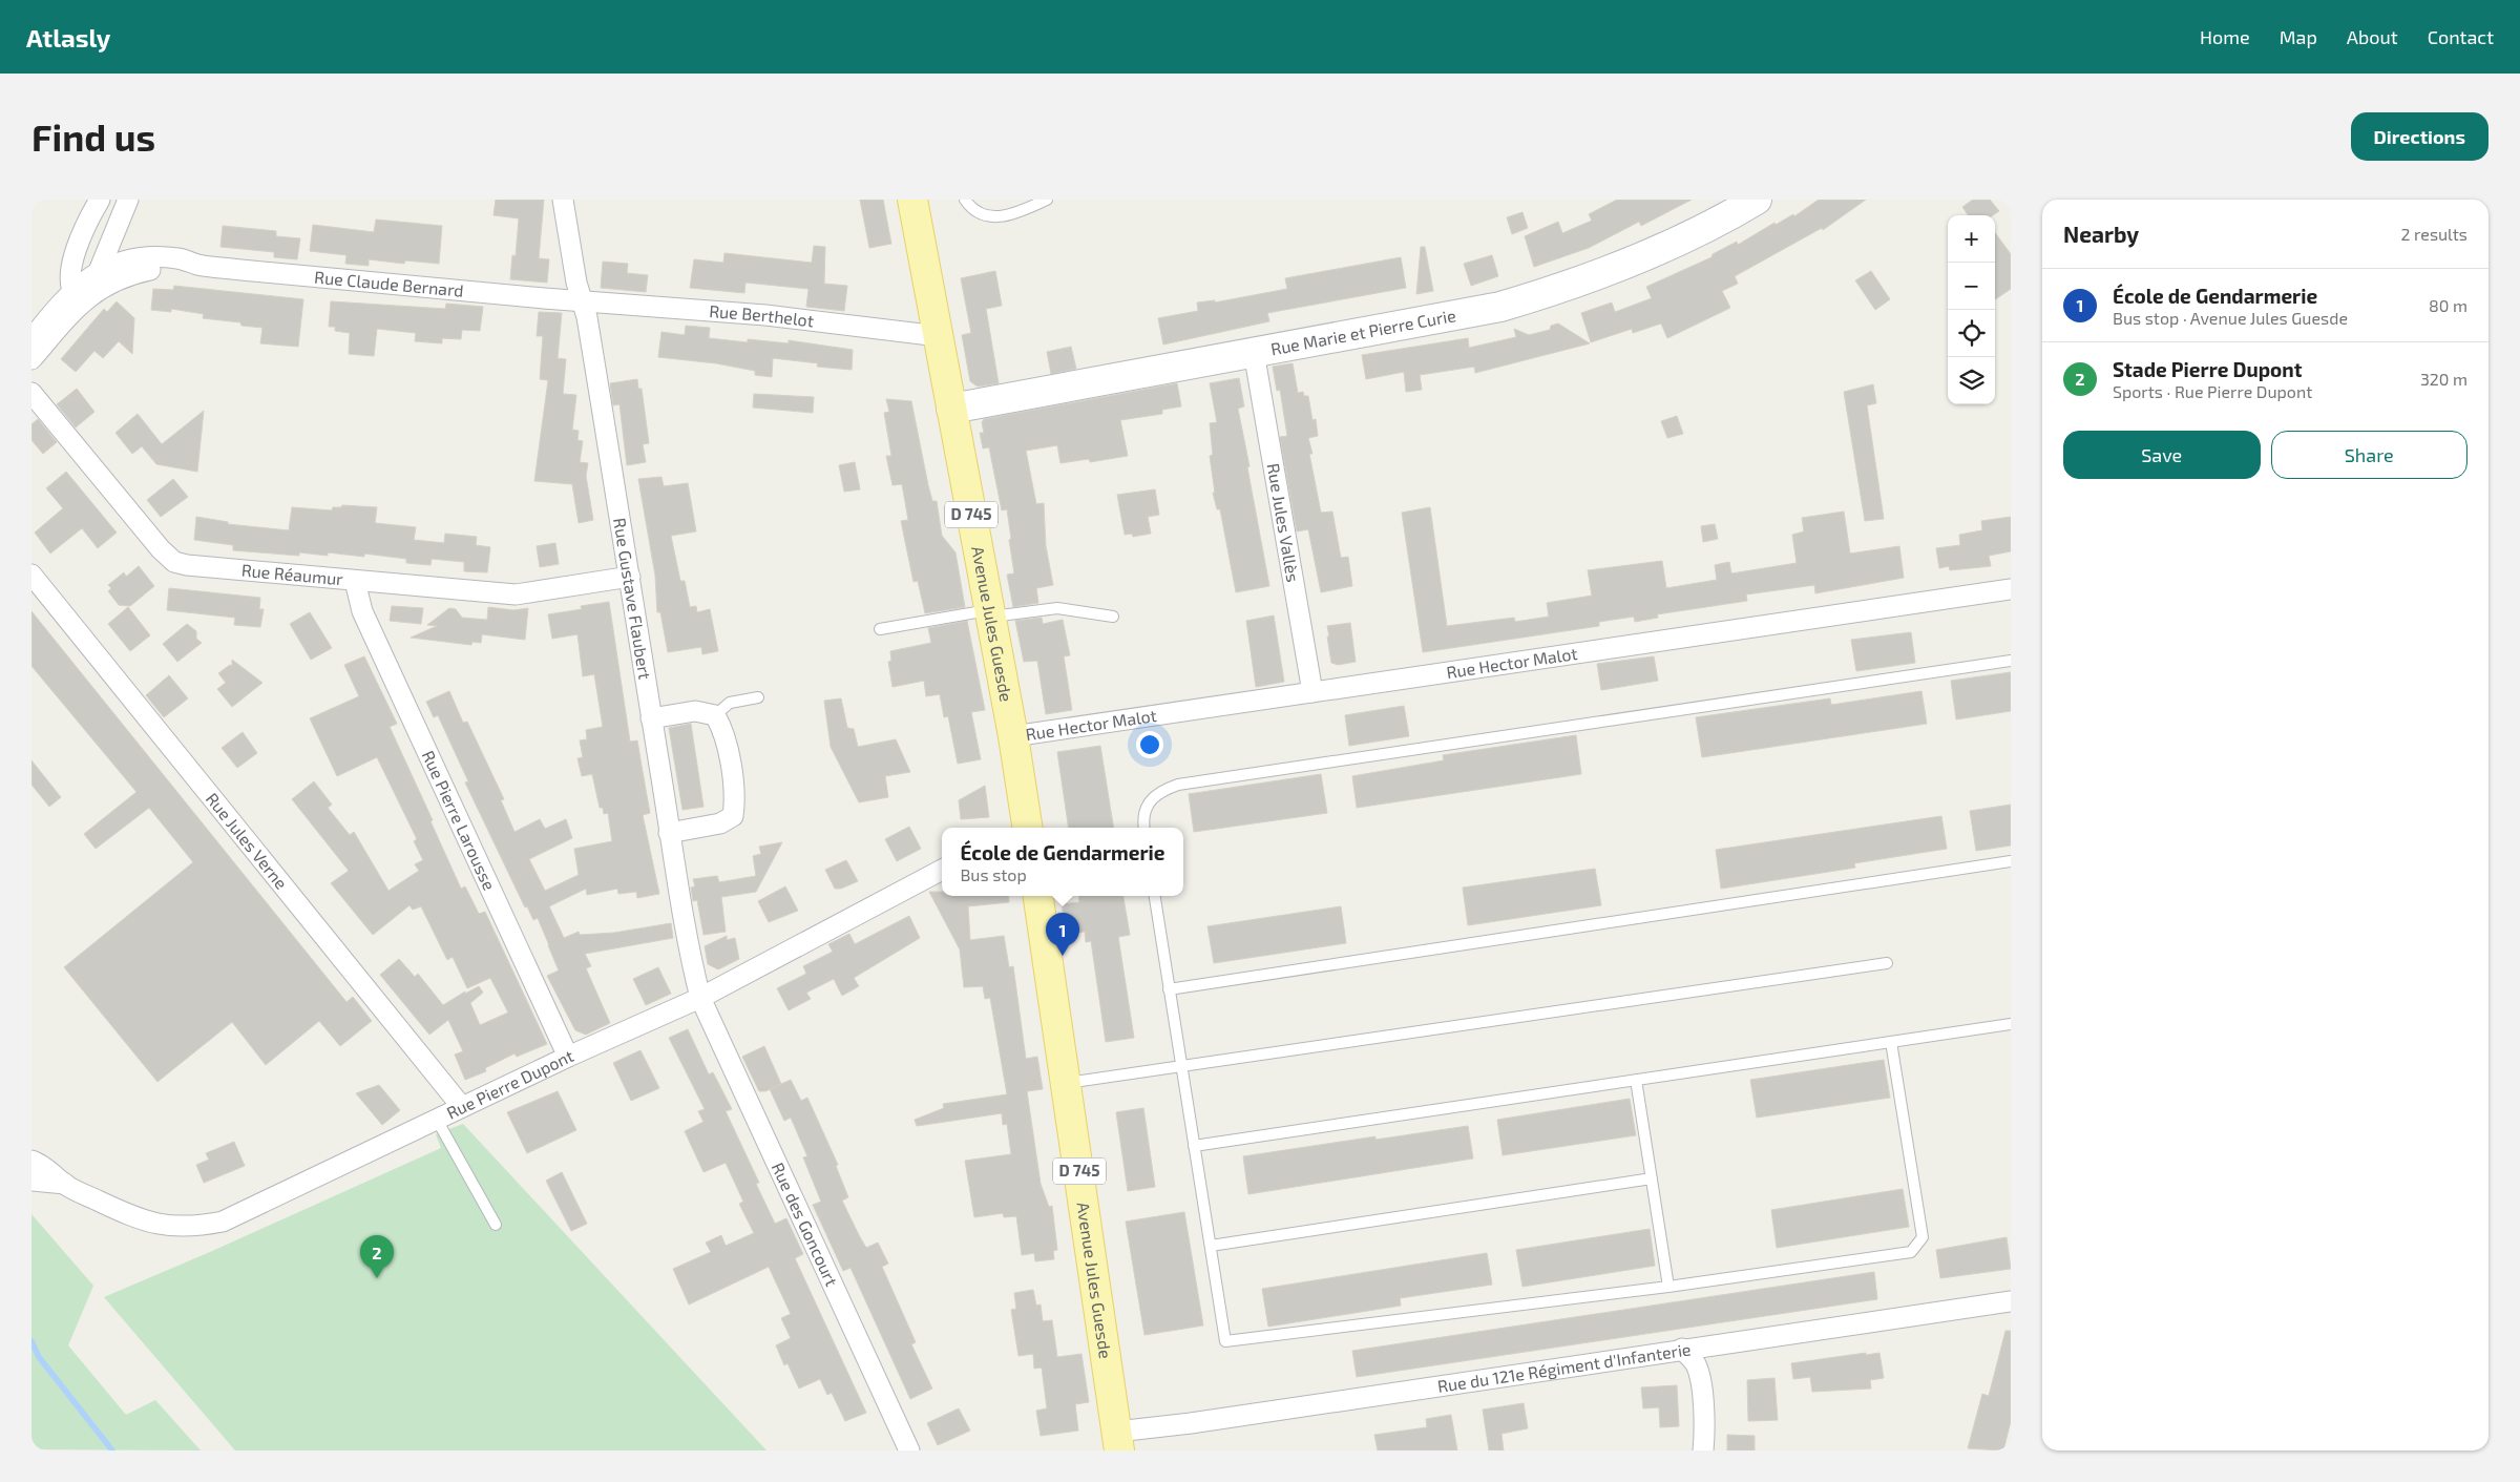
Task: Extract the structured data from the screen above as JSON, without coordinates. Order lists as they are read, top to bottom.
{
  "streets": {
    "main road": ["D 745", "Avenue Jules Guesde"],
    "street": [
      "Rue Claude Bernard",
      "Rue Berthelot",
      "Rue Marie et Pierre Curie",
      "Rue Jules Vallès",
      "Rue Réaumur",
      "Rue Gustave Flaubert",
      "Rue Hector Malot",
      "Rue Pierre Larousse",
      "Rue Jules Verne",
      "Rue Pierre Dupont",
      "Rue des Goncourt",
      "Rue du 121e Régiment d'Infanterie"
    ]
  },
  "crossings": [
    ["Rue Claude Bernard", "Rue Berthelot"],
    ["Rue Claude Bernard", "Rue Gustave Flaubert"],
    ["Rue Berthelot", "Rue Gustave Flaubert"],
    ["Rue Berthelot", "Avenue Jules Guesde"],
    ["Rue Marie et Pierre Curie", "Rue Jules Vallès"],
    ["Rue Marie et Pierre Curie", "Avenue Jules Guesde"],
    ["Rue Jules Vallès", "Rue Hector Malot"],
    ["Rue Réaumur", "Rue Gustave Flaubert"],
    ["Rue Réaumur", "Rue Pierre Larousse"],
    ["Rue Gustave Flaubert", "Rue Pierre Dupont"],
    ["Rue Gustave Flaubert", "Rue des Goncourt"],
    ["Avenue Jules Guesde", "Rue Hector Malot"],
    ["Avenue Jules Guesde", "Rue du 121e Régiment d'Infanterie"],
    ["Rue Pierre Larousse", "Rue Pierre Dupont"],
    ["Rue Jules Verne", "Rue Pierre Dupont"],
    ["Rue Pierre Dupont", "Rue des Goncourt"]
  ],
  "page": {
    "header": "Atlasly",
    "nav": [
      "Home",
      "Map",
      "About",
      "Contact"
    ],
    "buttons": [
      "Directions",
      ["Save", "Share"]
    ],
    "title": "Find us",
    "heading": ["Nearby", "2 results"],
    "map_buttons": ["+", "−"],
    "list": [
      {
        "mark": "1",
        "name": "École de Gendarmerie",
        "note": "Bus stop · Avenue Jules Guesde",
        "value": "80 m"
      },
      {
        "mark": "2",
        "name": "Stade Pierre Dupont",
        "note": "Sports · Rue Pierre Dupont",
        "value": "320 m"
      }
    ],
    "popup": ["École de Gendarmerie", "Bus stop"],
    "pins": ["1", "2"]
  }
}
